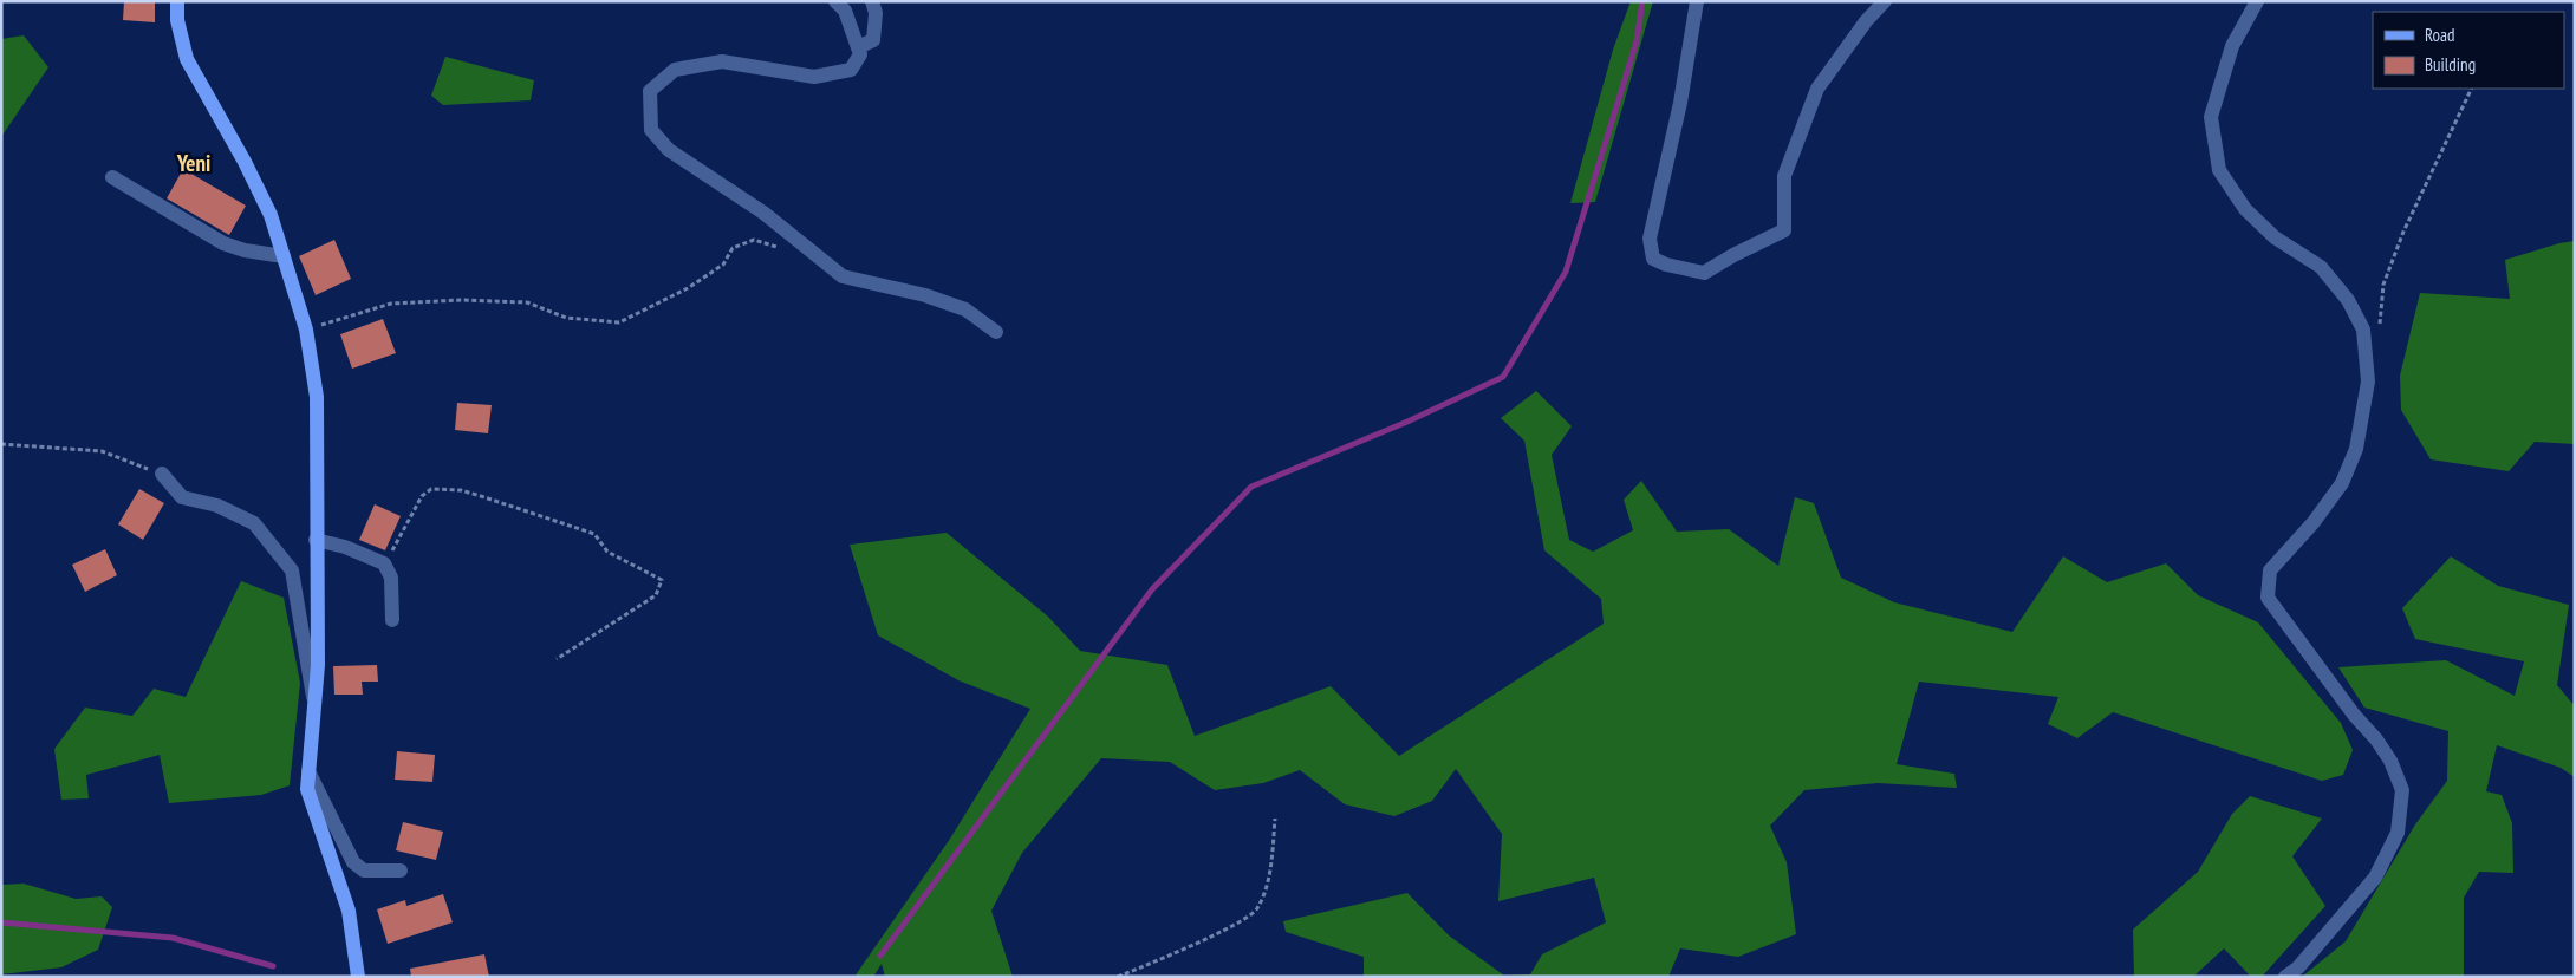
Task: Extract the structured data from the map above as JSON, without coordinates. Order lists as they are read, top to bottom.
{
  "districts": ["Yeni"],
  "legend": ["Road", "Building"]
}
